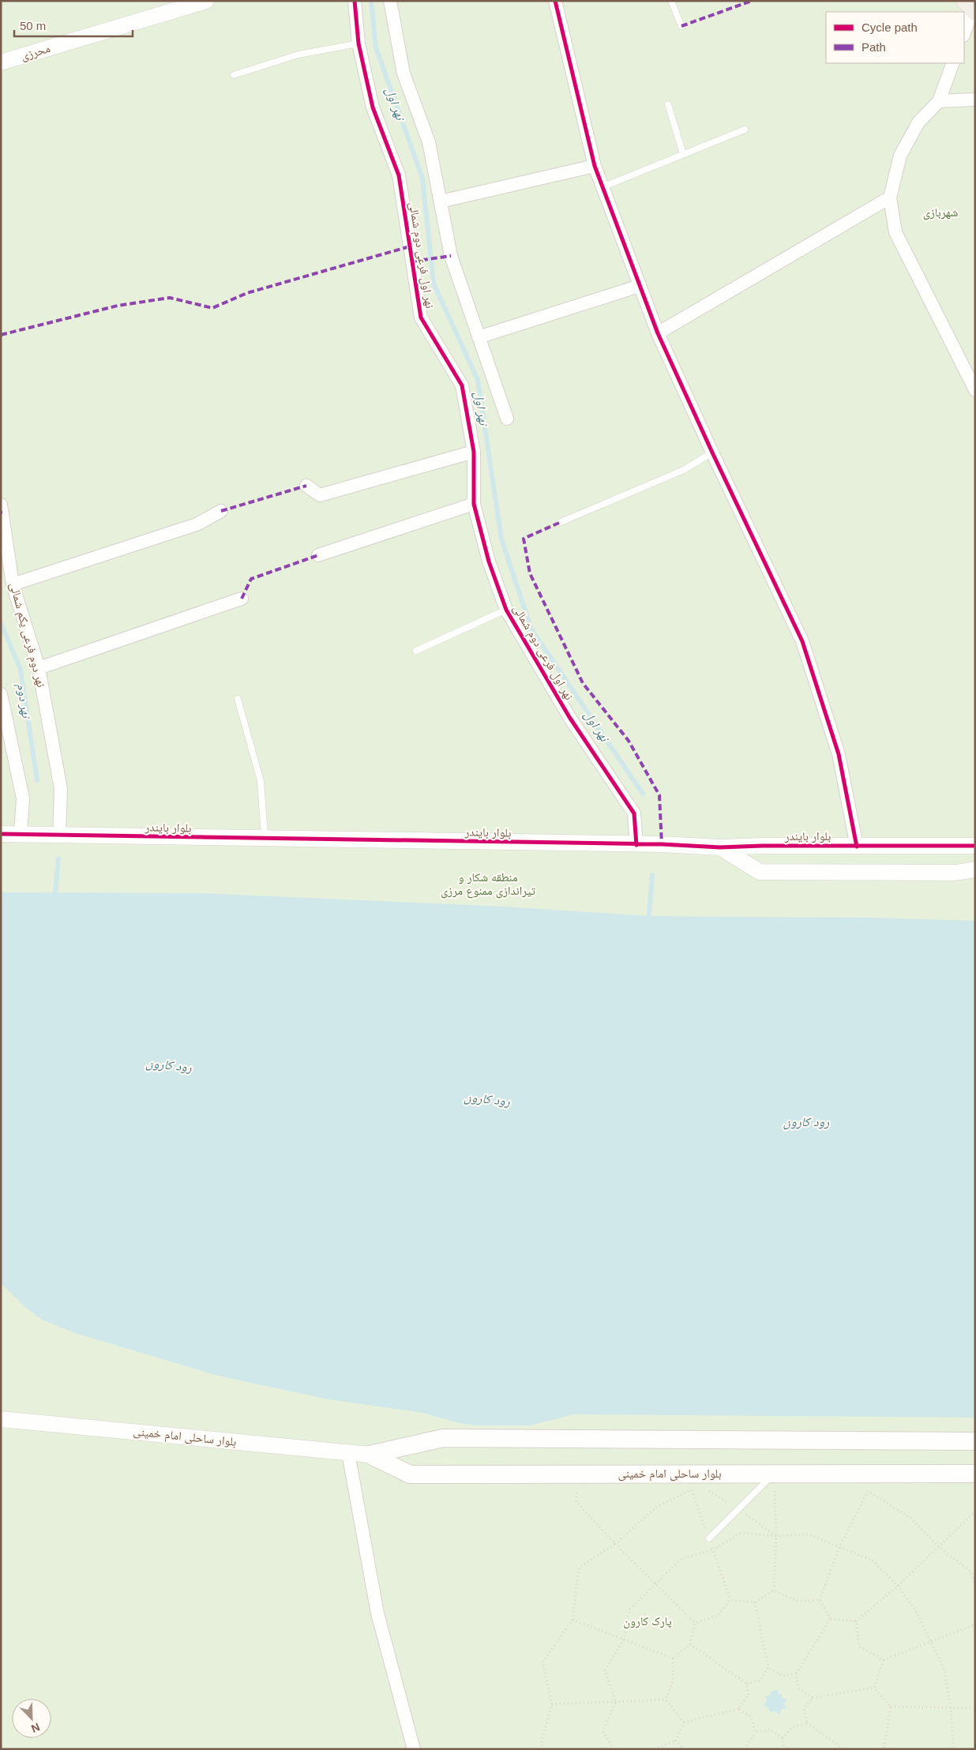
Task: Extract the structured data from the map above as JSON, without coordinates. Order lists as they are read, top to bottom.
{
  "streets": {
    "main road": ["بلوار ساحلی امام خمینی"],
    "street": [
      "محرزی",
      "نهر اول فرعی دوم شمالی",
      "نهر دوم فرعی یکم شمالی",
      "بلوار بایندر"
    ]
  },
  "crossings": [
    ["نهر اول فرعی دوم شمالی", "بلوار بایندر"],
    ["نهر دوم فرعی یکم شمالی", "بلوار بایندر"]
  ],
  "water": ["نهر اول", "نهر دوم", "رود کارون"],
  "parks": ["شهربازی", "منطقه شکار و تیراندازی ممنوع مرزی", "پارک کارون"],
  "legend": ["Cycle path", "Path"],
  "scale_bar": "50 m",
  "north": "bottom right"
}
